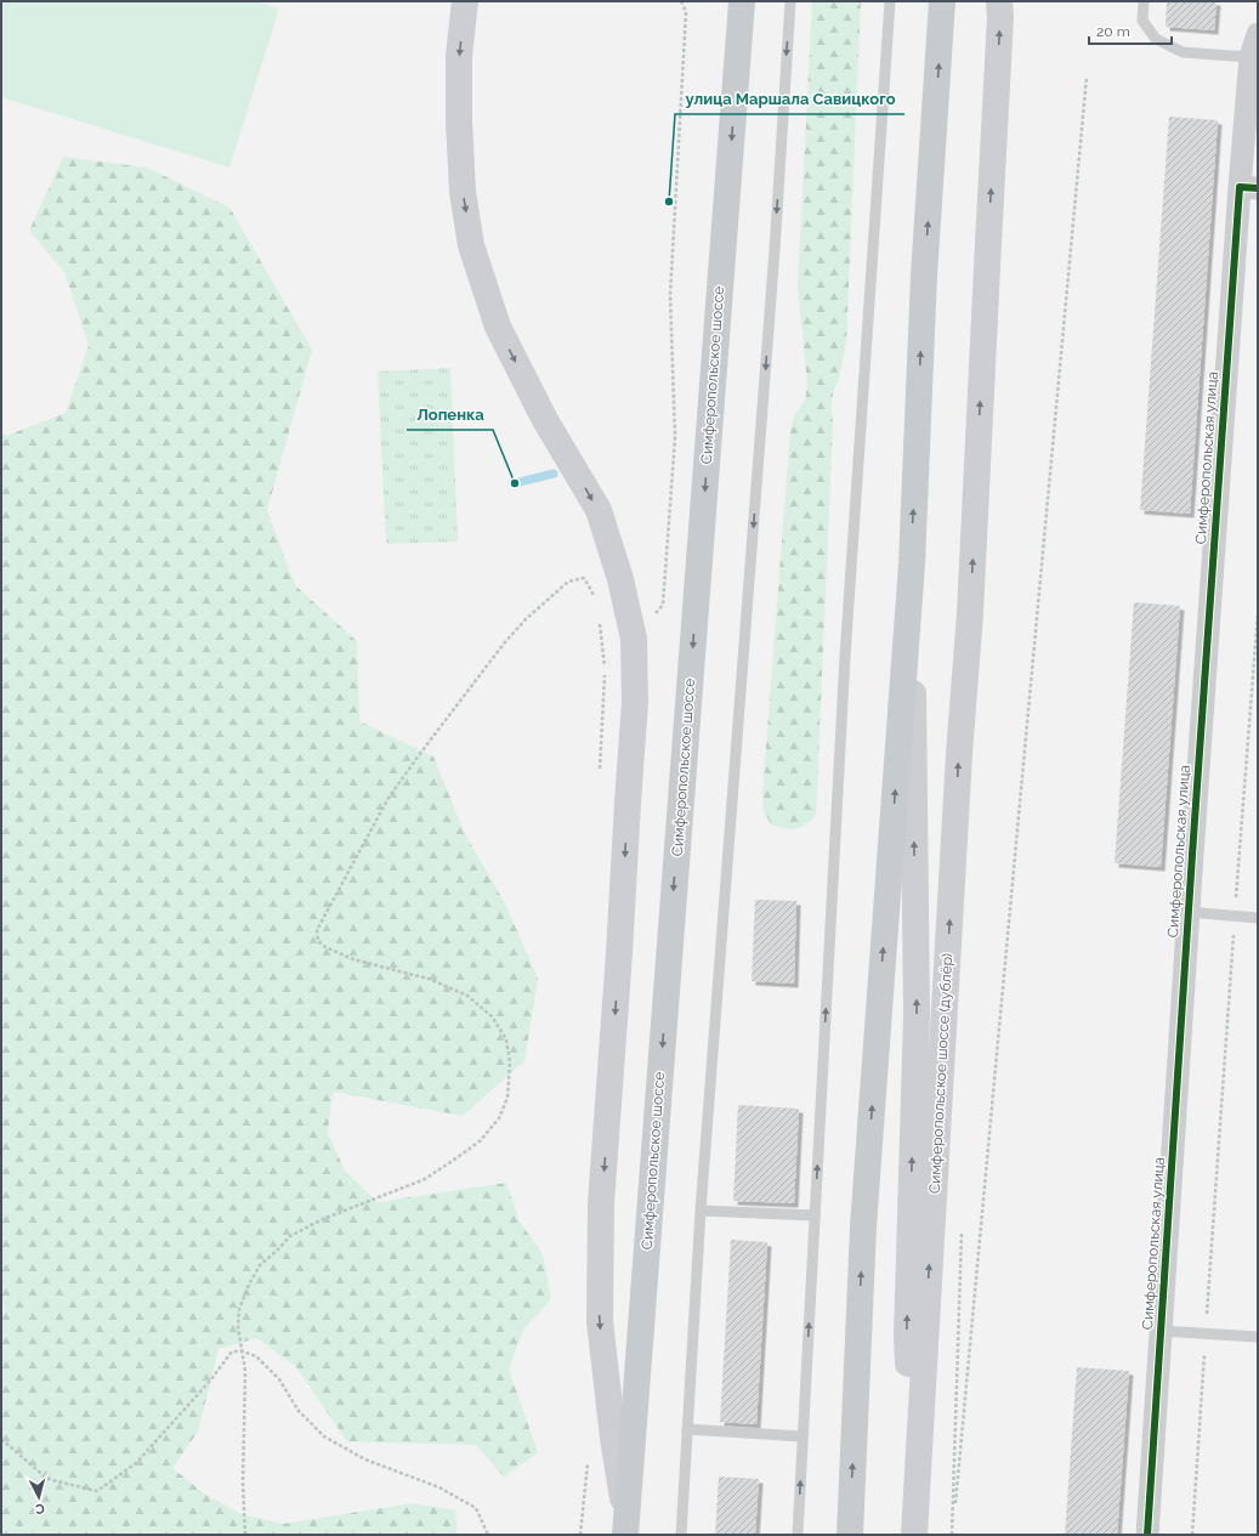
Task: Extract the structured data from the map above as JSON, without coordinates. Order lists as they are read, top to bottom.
{
  "streets": {
    "main road": ["Симферопольское шоссе", "Симферопольское шоссе (дублёр)"],
    "street": ["Симферопольская улица"]
  },
  "places": ["улица Маршала Савицкого", "Лопенка"],
  "scale_bar": "20 m",
  "north": "bottom"
}
